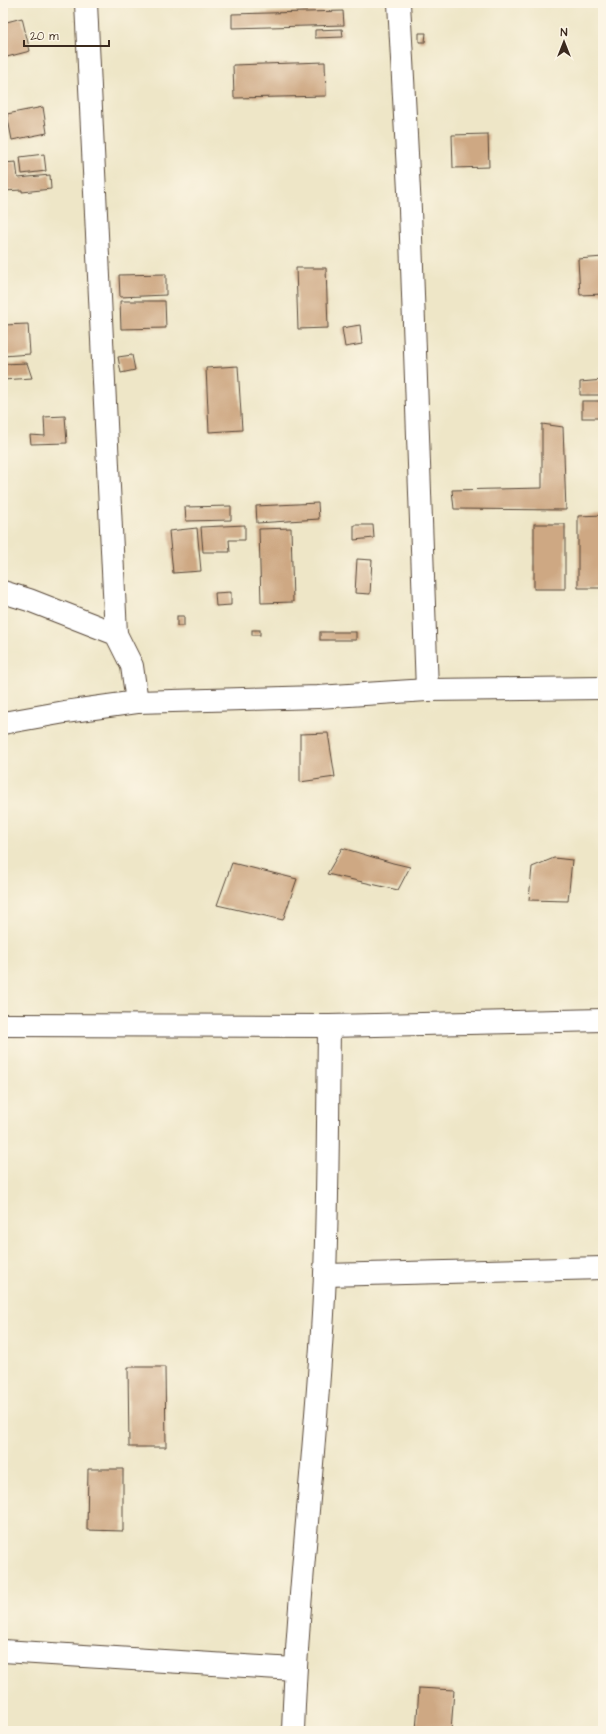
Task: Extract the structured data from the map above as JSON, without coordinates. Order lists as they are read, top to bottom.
{
  "scale_bar": "20 m",
  "north": "top"
}
